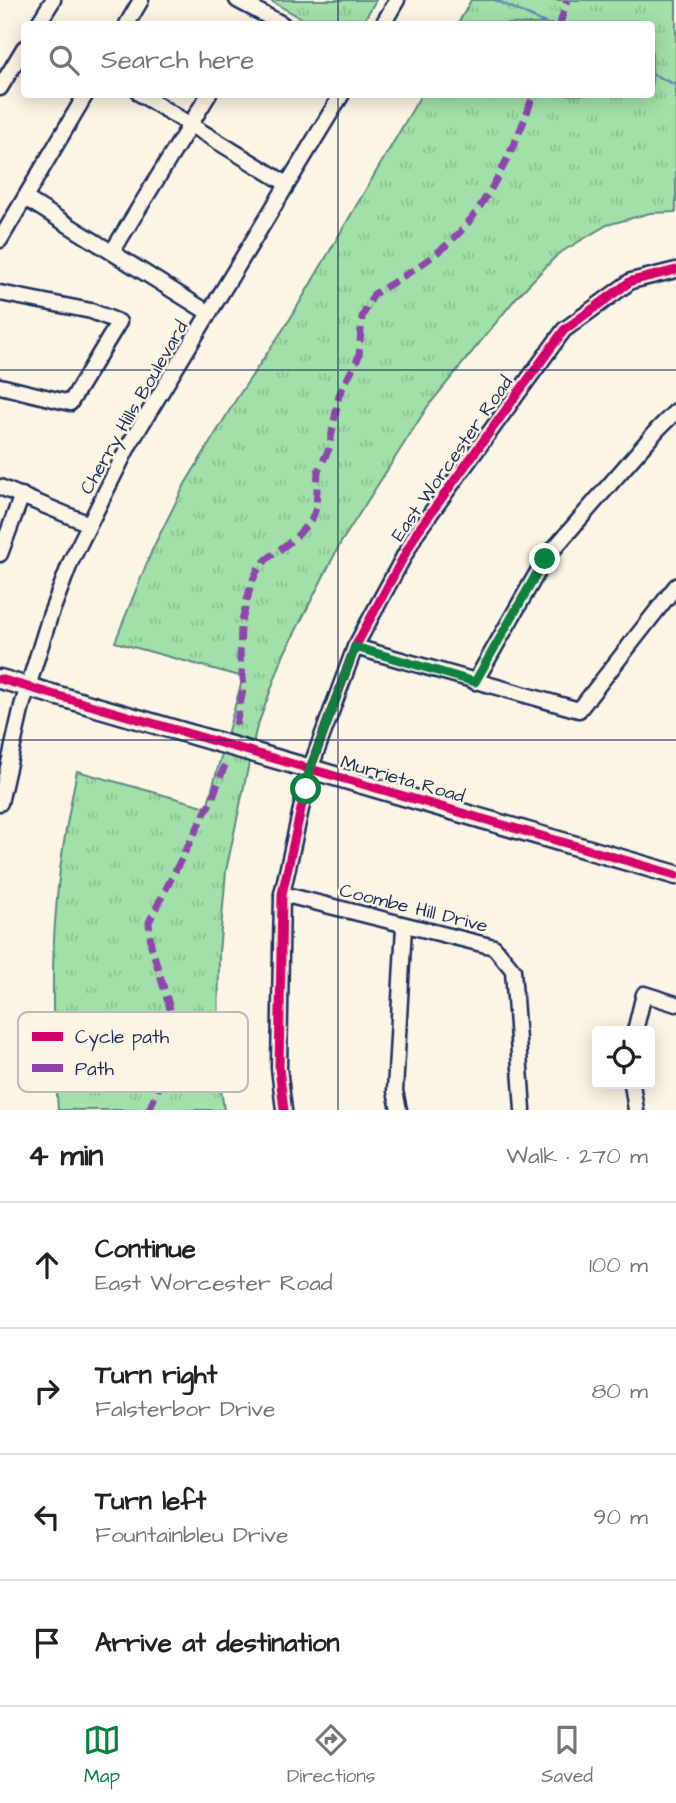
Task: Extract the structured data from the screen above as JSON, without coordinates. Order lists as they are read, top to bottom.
{
  "streets": {
    "main road": ["Murrieta Road"],
    "street": ["Cherry Hills Boulevard", "East Worcester Road", "Coombe Hill Drive"]
  },
  "crossings": [
    ["Cherry Hills Boulevard", "Murrieta Road"],
    ["East Worcester Road", "Murrieta Road"],
    ["East Worcester Road", "Coombe Hill Drive"]
  ],
  "legend": ["Cycle path", "Path"],
  "page": {
    "search": "Search here",
    "heading": ["4 min", "Walk · 270 m"],
    "list": [
      ["Continue", "East Worcester Road", "100 m"],
      ["Turn right", "Falsterbor Drive", "80 m"],
      ["Turn left", "Fountainbleu Drive", "90 m"],
      "Arrive at destination"
    ],
    "nav": ["Map", "Directions", "Saved"]
  }
}
